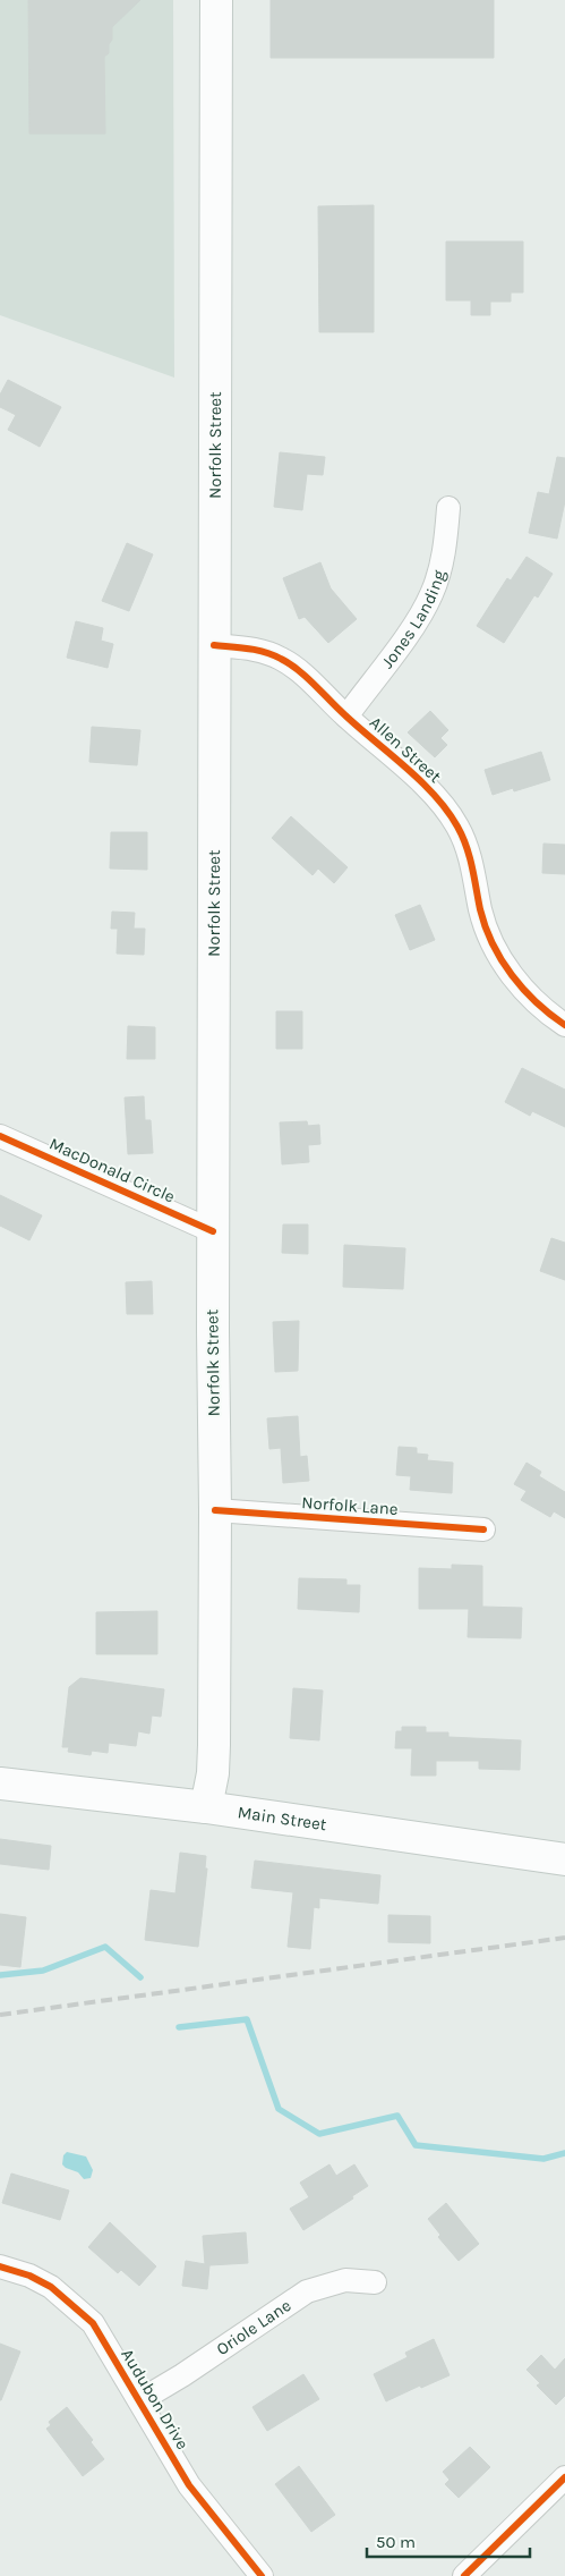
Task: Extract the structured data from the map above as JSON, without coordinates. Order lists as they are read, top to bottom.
{
  "streets": {
    "main road": ["Norfolk Street", "Main Street"],
    "street": [
      "Jones Landing",
      "Allen Street",
      "MacDonald Circle",
      "Norfolk Lane",
      "Oriole Lane",
      "Audubon Drive"
    ]
  },
  "crossings": [
    ["Norfolk Street", "Allen Street"],
    ["Norfolk Street", "MacDonald Circle"],
    ["Norfolk Street", "Norfolk Lane"],
    ["Norfolk Street", "Main Street"],
    ["Jones Landing", "Allen Street"],
    ["Oriole Lane", "Audubon Drive"]
  ],
  "scale_bar": "50 m"
}
